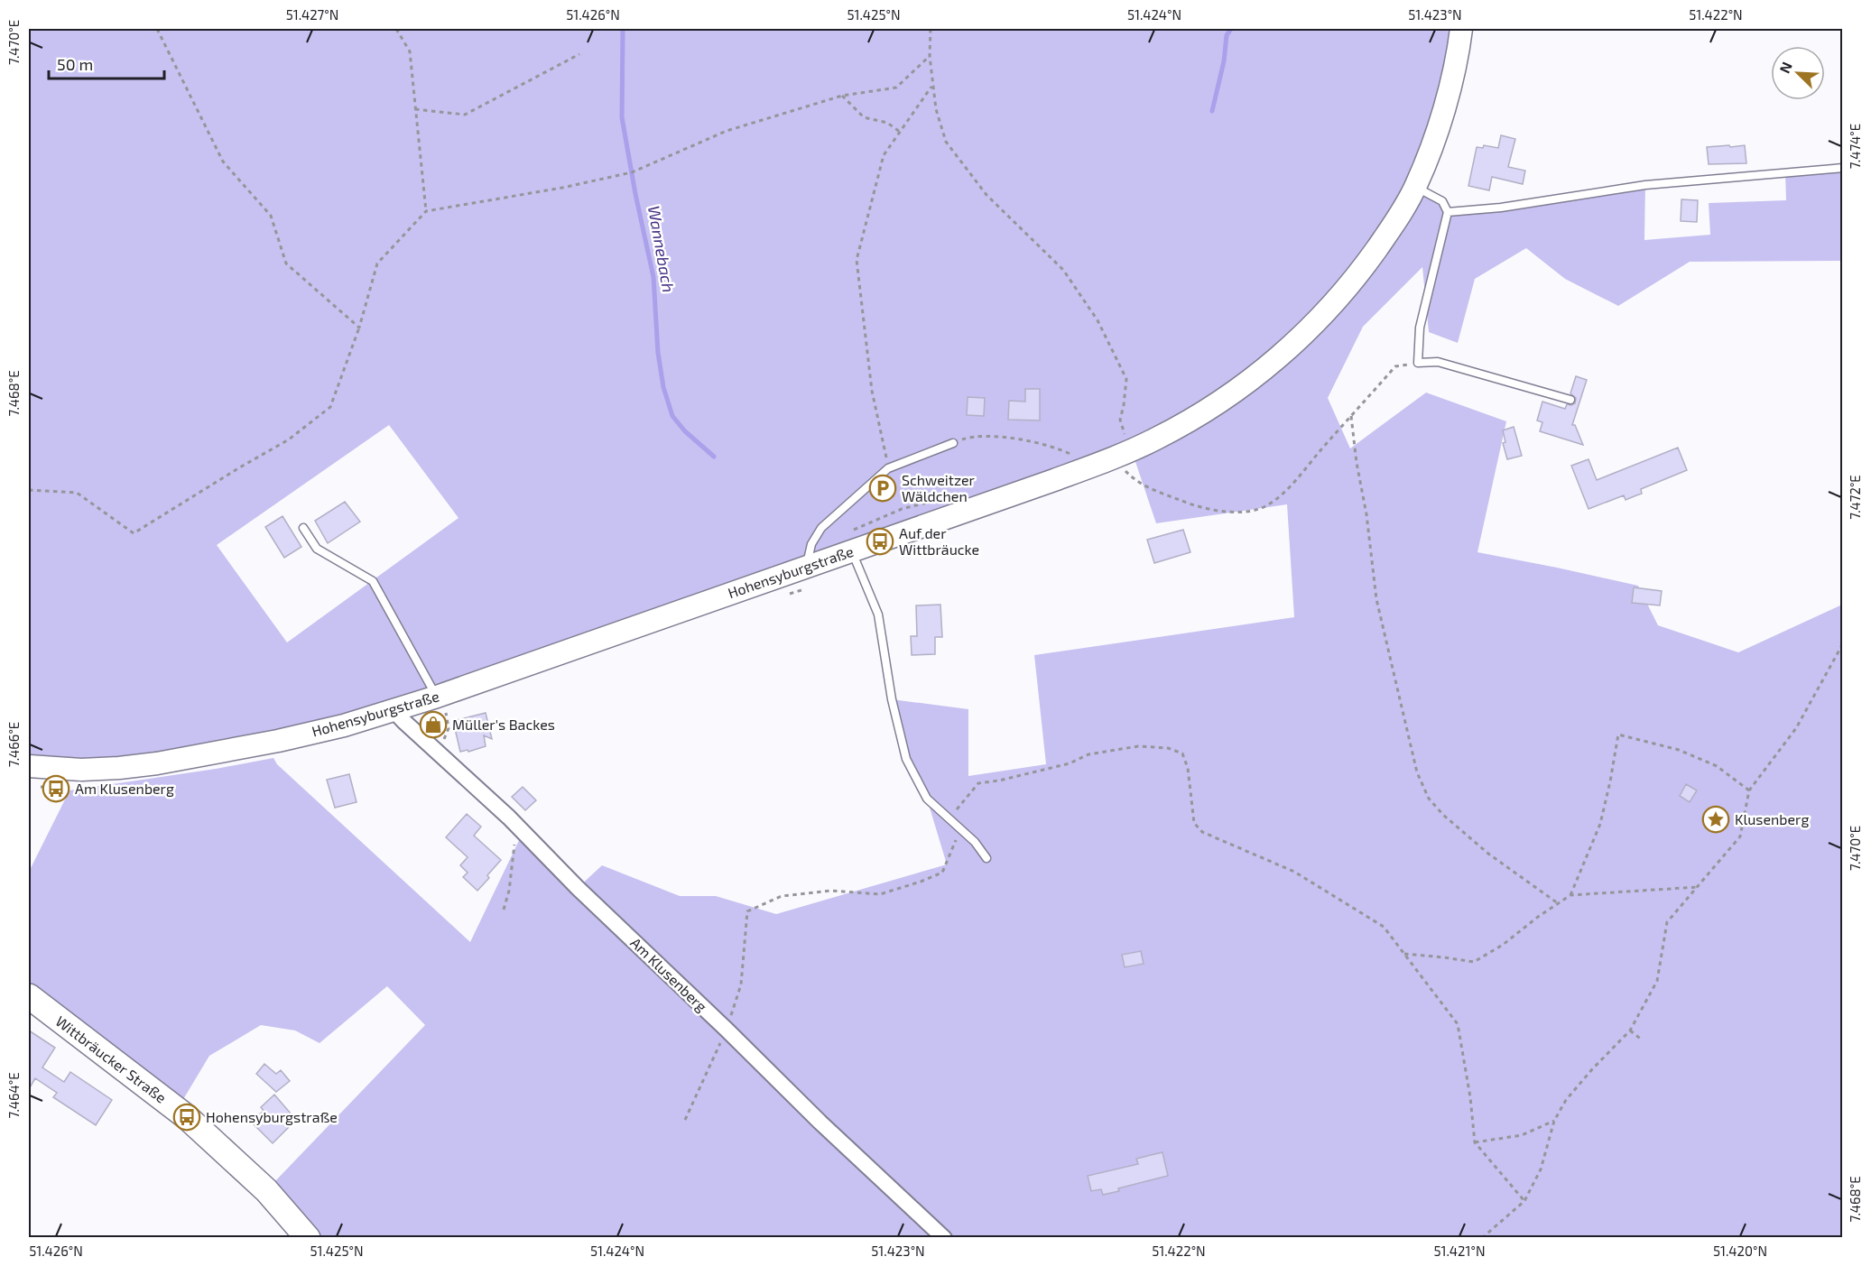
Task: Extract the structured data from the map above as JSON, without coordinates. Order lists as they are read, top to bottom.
{
  "streets": {
    "main road": ["Hohensyburgstraße", "Wittbräucker Straße"],
    "street": ["Am Klusenberg"]
  },
  "crossings": [
    ["Hohensyburgstraße", "Am Klusenberg"]
  ],
  "water": ["Wannebach"],
  "places": {
    "parking": ["Schweitzer Wäldchen"],
    "bus stop": ["Auf der Wittbräucke", "Am Klusenberg", "Hohensyburgstraße"],
    "shop": ["Müller's Backes"],
    "place": ["Klusenberg"]
  },
  "scale_bar": "50 m",
  "north": "top left",
  "coordinates": [
    "51.427°N",
    "51.426°N",
    "51.425°N",
    "51.424°N",
    "51.423°N",
    "51.422°N",
    "7.470°E",
    "7.474°E",
    "7.468°E",
    "7.472°E",
    "7.466°E",
    "7.464°E",
    "51.421°N",
    "51.420°N"
  ]
}
